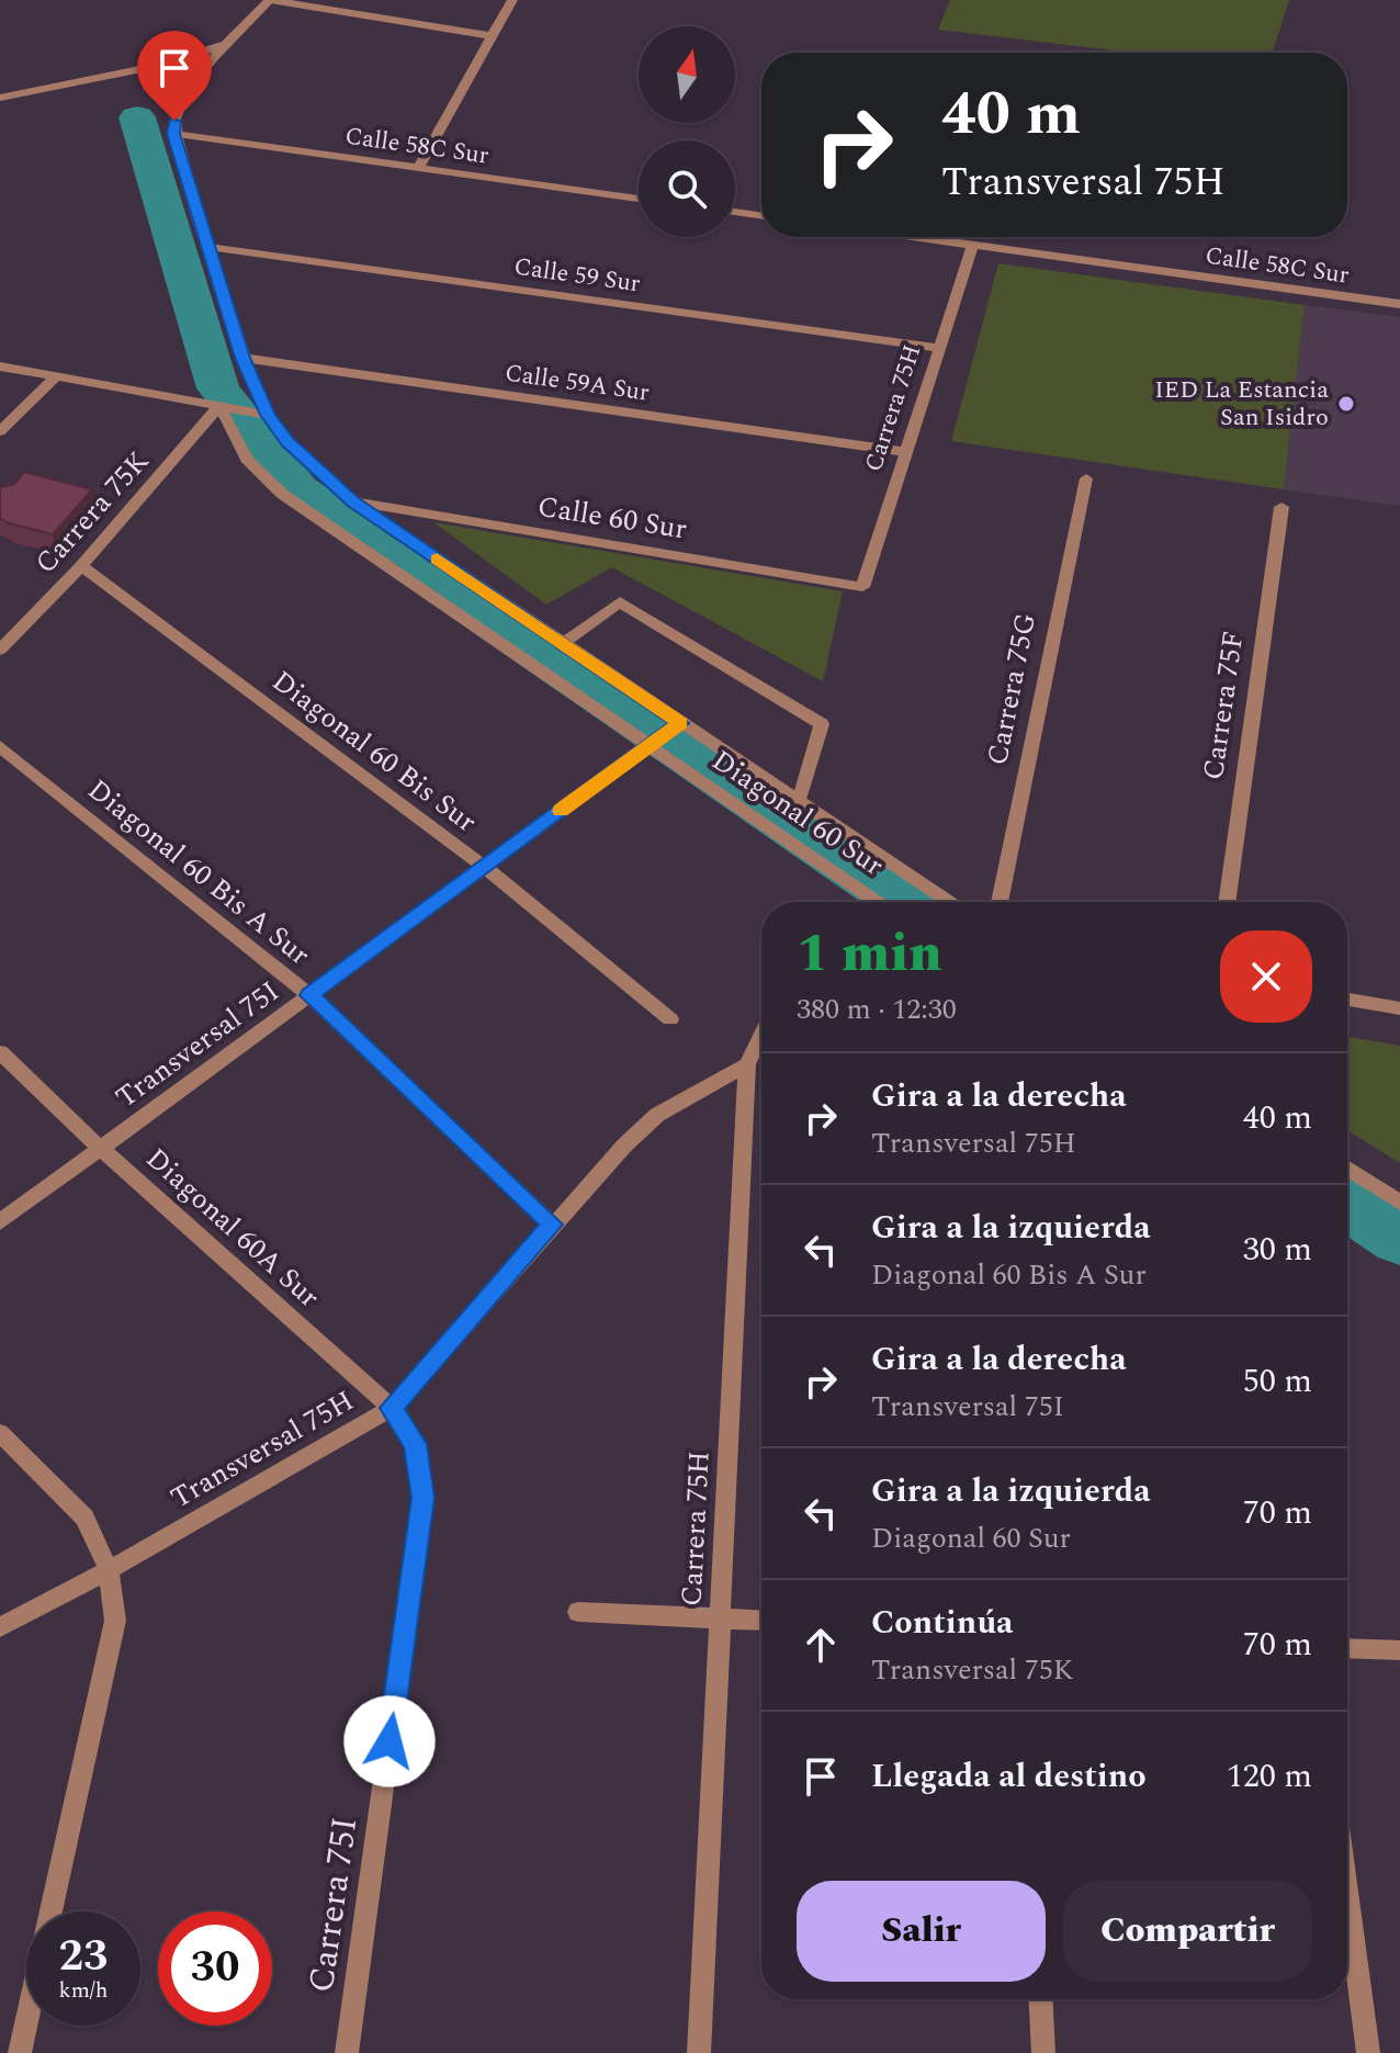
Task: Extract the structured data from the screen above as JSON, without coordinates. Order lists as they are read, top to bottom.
{
  "streets": {
    "street": [
      "Calle 58C Sur",
      "Calle 59 Sur",
      "Calle 59A Sur",
      "Carrera 75H",
      "Carrera 75K",
      "Calle 60 Sur",
      "Carrera 75G",
      "Carrera 75F",
      "Diagonal 60 Bis Sur",
      "Diagonal 60 Sur",
      "Diagonal 60 Bis A Sur",
      "Transversal 75I",
      "Diagonal 60A Sur",
      "Transversal 75H",
      "Carrera 75I"
    ]
  },
  "crossings": [
    ["Calle 58C Sur", "Carrera 75H"],
    ["Calle 58C Sur", "Diagonal 60 Sur"],
    ["Calle 59 Sur", "Carrera 75H"],
    ["Calle 59 Sur", "Diagonal 60 Sur"],
    ["Calle 59A Sur", "Carrera 75H"],
    ["Calle 59A Sur", "Diagonal 60 Sur"],
    ["Carrera 75H", "Calle 60 Sur"],
    ["Carrera 75H", "Transversal 75H"],
    ["Carrera 75K", "Diagonal 60 Bis Sur"],
    ["Carrera 75K", "Diagonal 60 Sur"],
    ["Calle 60 Sur", "Diagonal 60 Sur"],
    ["Diagonal 60 Bis Sur", "Transversal 75I"],
    ["Diagonal 60 Sur", "Transversal 75I"],
    ["Diagonal 60 Bis A Sur", "Transversal 75I"],
    ["Diagonal 60 Bis A Sur", "Transversal 75H"],
    ["Transversal 75I", "Diagonal 60A Sur"],
    ["Diagonal 60A Sur", "Transversal 75H"],
    ["Diagonal 60A Sur", "Carrera 75I"],
    ["Transversal 75H", "Carrera 75I"]
  ],
  "places": ["IED La Estancia San Isidro"],
  "north": "top",
  "page": {
    "turn": ["40 m", "Transversal 75H"],
    "heading": ["1 min", "380 m · 12:30"],
    "list": [
      {
        "name": "Gira a la derecha",
        "note": "Transversal 75H",
        "value": "40 m"
      },
      {
        "name": "Gira a la izquierda",
        "note": "Diagonal 60 Bis A Sur",
        "value": "30 m"
      },
      {
        "name": "Gira a la derecha",
        "note": "Transversal 75I",
        "value": "50 m"
      },
      {
        "name": "Gira a la izquierda",
        "note": "Diagonal 60 Sur",
        "value": "70 m"
      },
      {
        "name": "Continúa",
        "note": "Transversal 75K",
        "value": "70 m"
      },
      {
        "name": "Llegada al destino",
        "value": "120 m"
      }
    ],
    "buttons": ["Salir", "Compartir"],
    "speed": "23 km/h",
    "limit": "30"
  }
}
